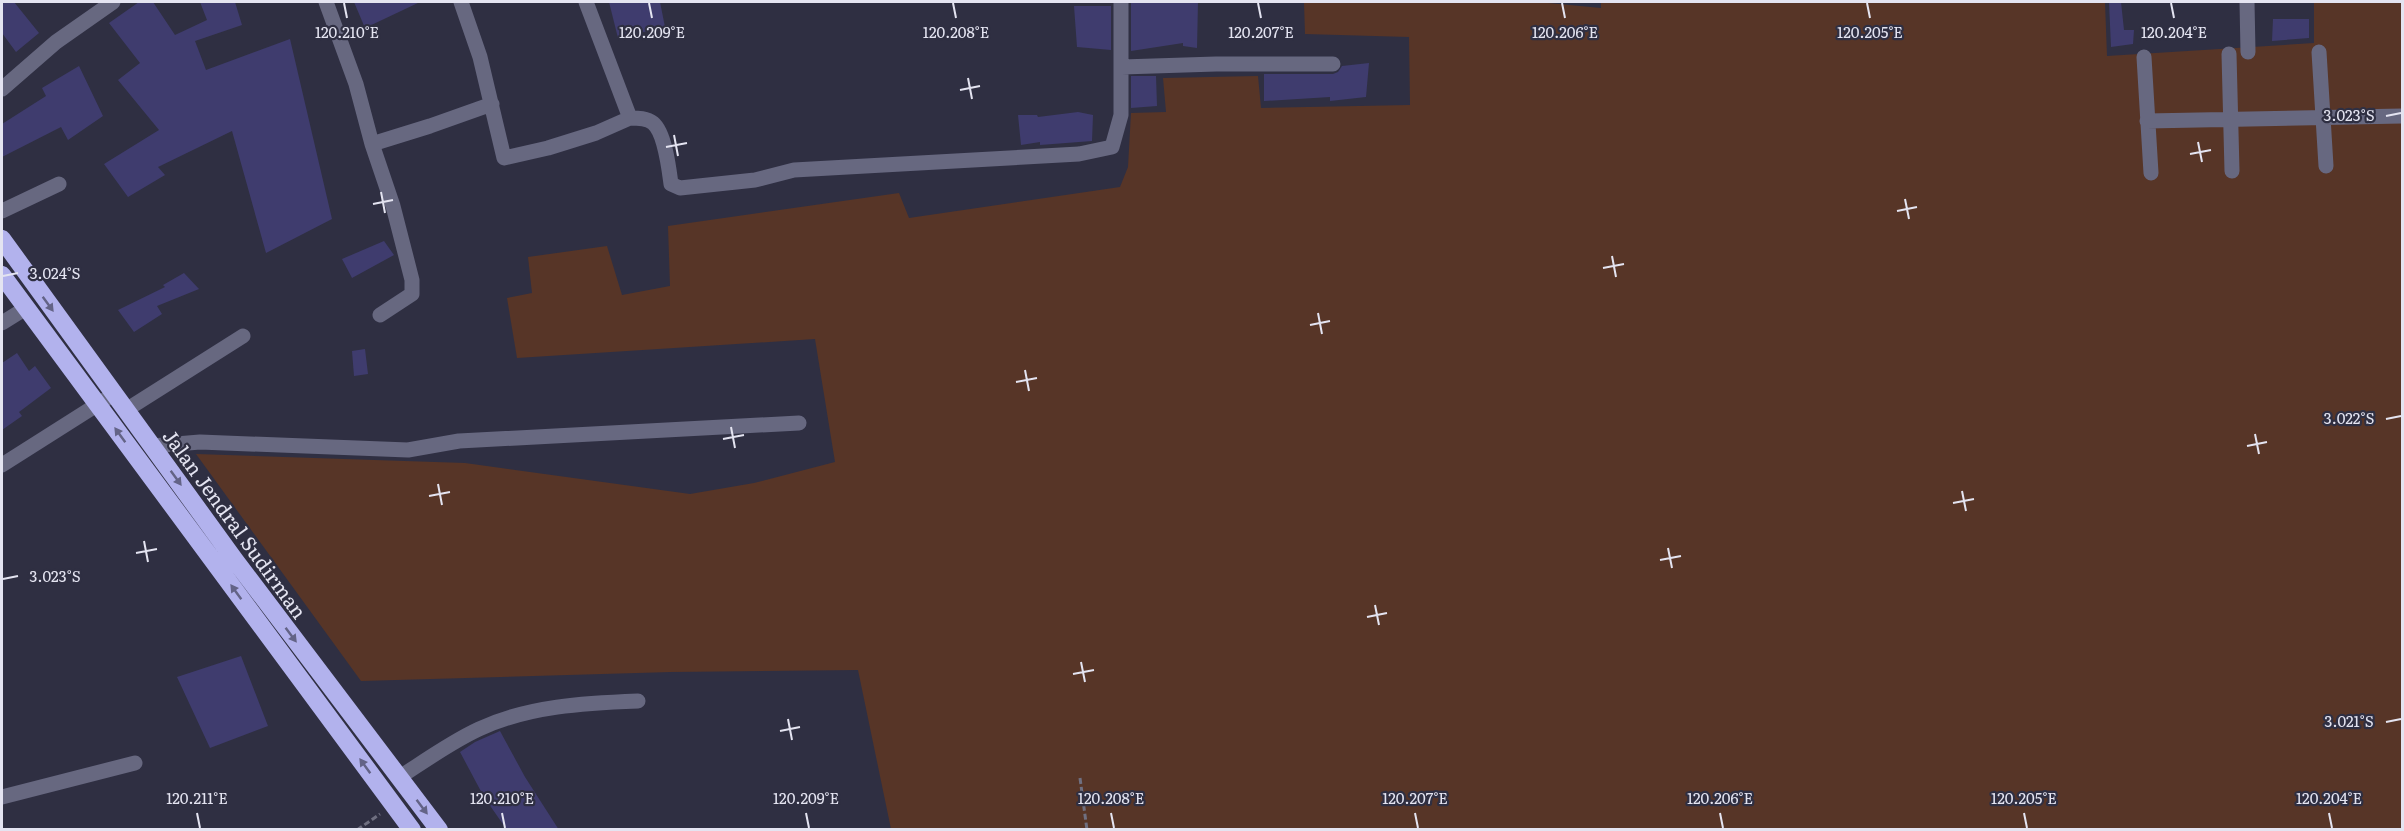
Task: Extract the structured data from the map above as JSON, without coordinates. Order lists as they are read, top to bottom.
{
  "streets": {
    "highway": ["Jalan Jendral Sudirman"]
  },
  "coordinates": [
    "120.210°E",
    "120.209°E",
    "120.206°E",
    "120.208°E",
    "120.207°E",
    "120.205°E",
    "120.204°E",
    "3.023°S",
    "3.024°S",
    "3.022°S",
    "3.021°S",
    "120.211°E"
  ]
}
